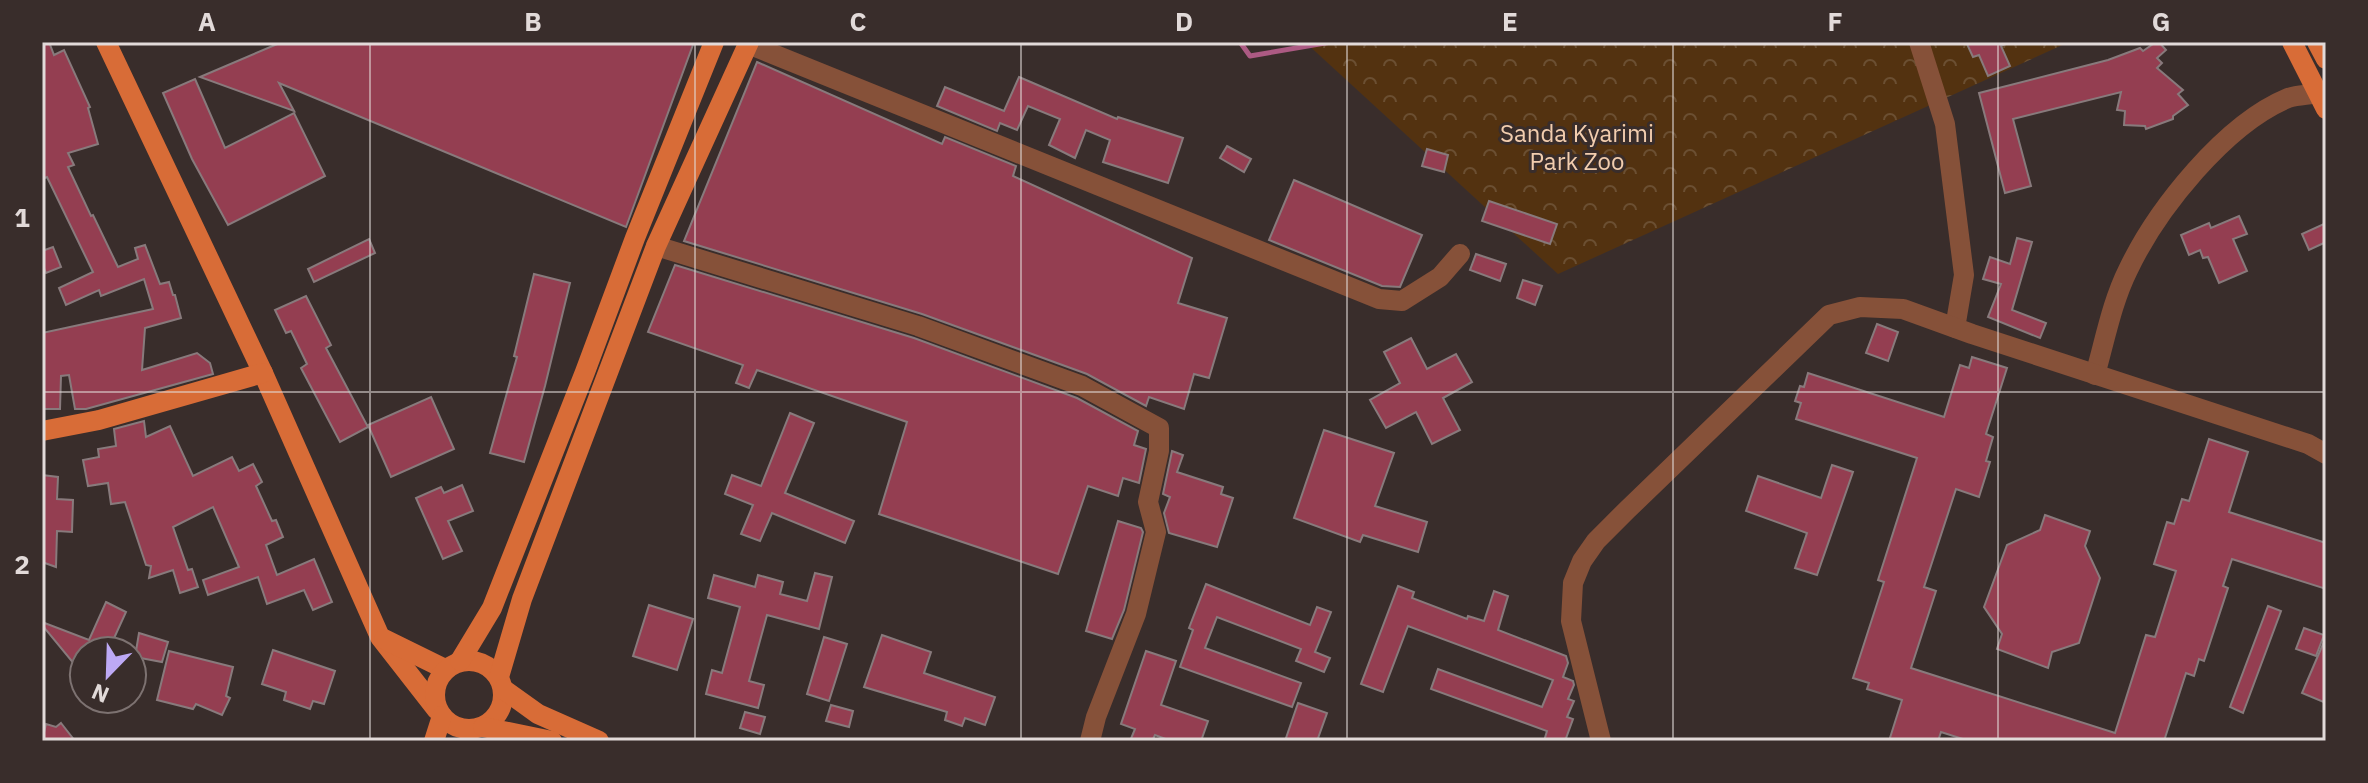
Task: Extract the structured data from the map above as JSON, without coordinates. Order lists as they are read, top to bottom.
{
  "parks": ["Sanda Kyarimi Park Zoo"],
  "north": "bottom left",
  "grid": {
    "columns": [
      "A",
      "B",
      "C",
      "D",
      "E",
      "F",
      "G"
    ],
    "rows": ["1", "2"]
  }
}
